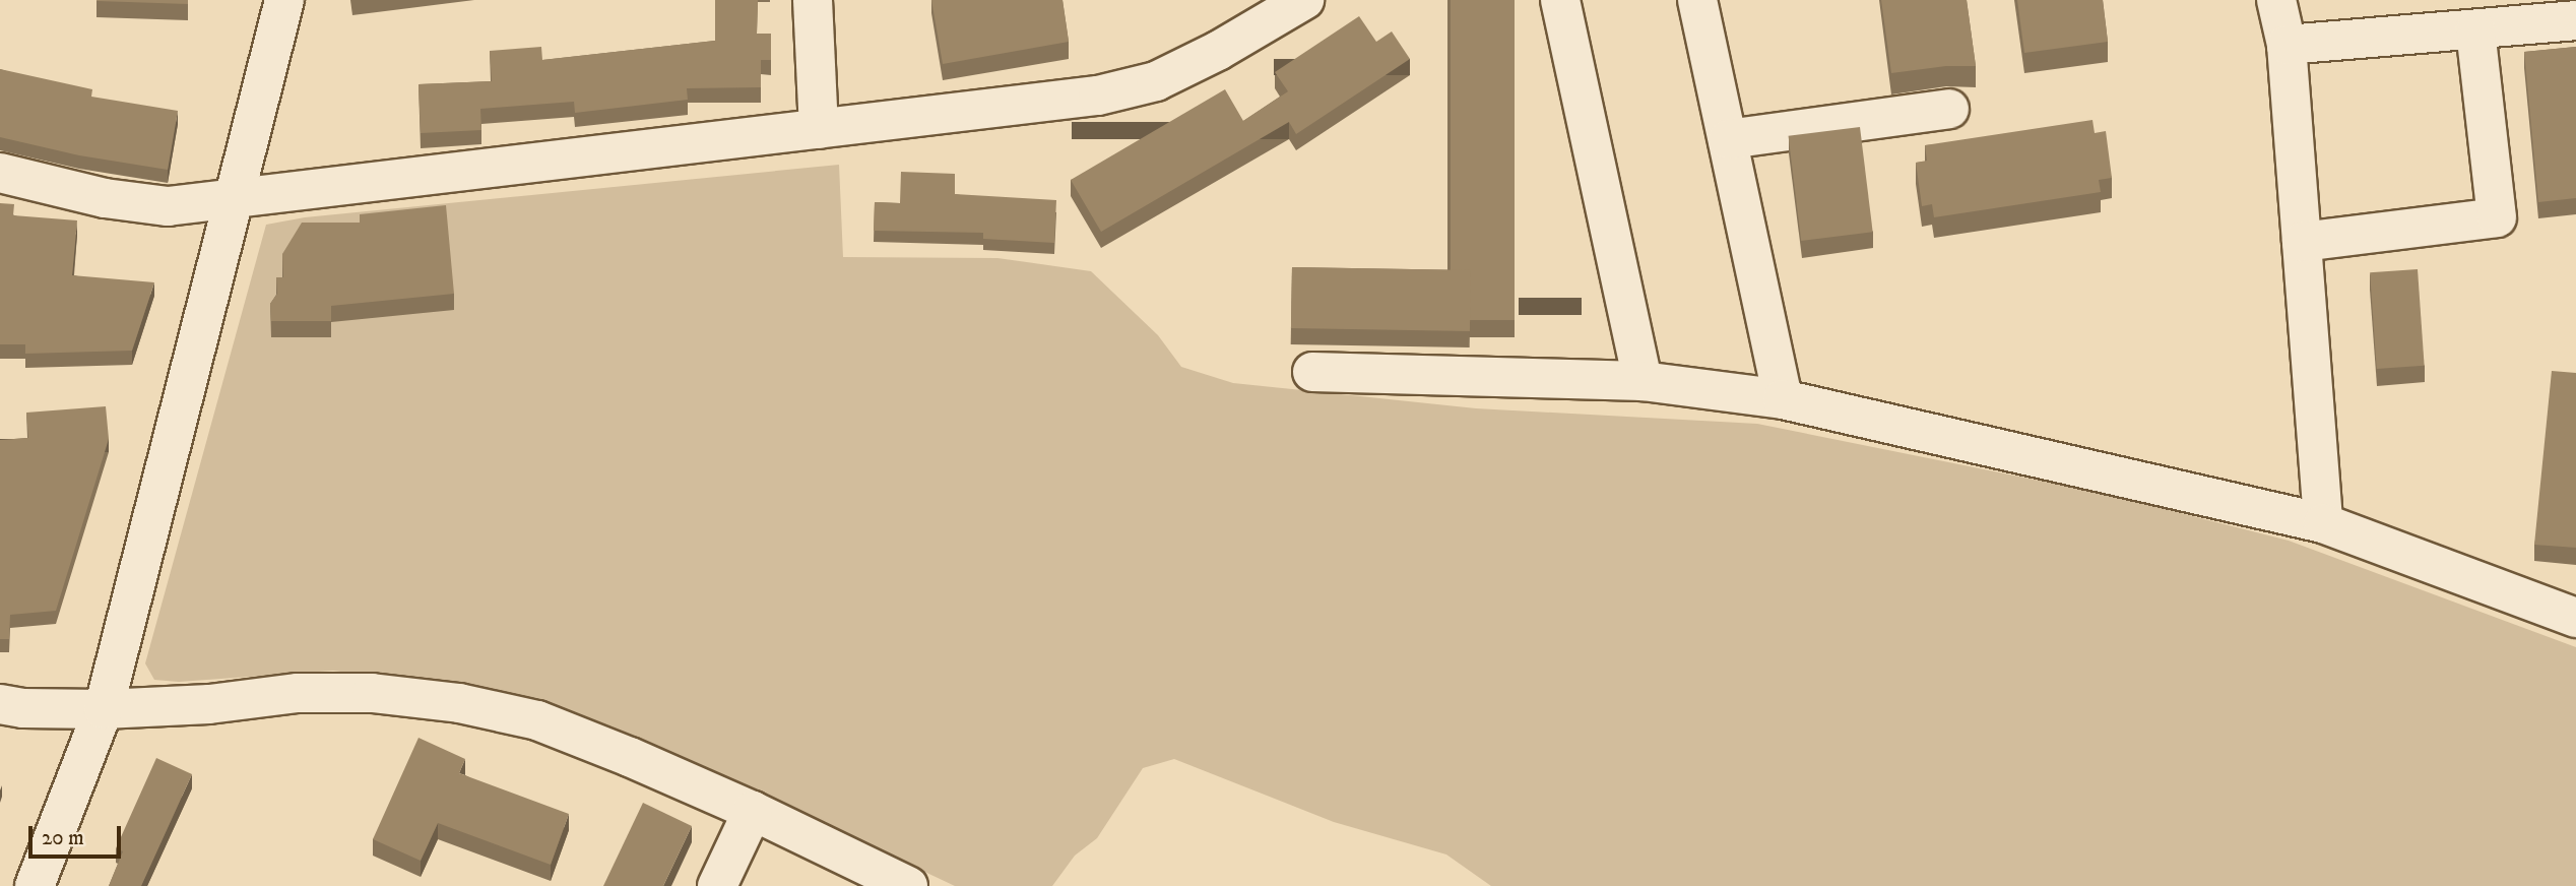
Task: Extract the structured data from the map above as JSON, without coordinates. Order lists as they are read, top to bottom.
{
  "scale_bar": "20 m"
}
